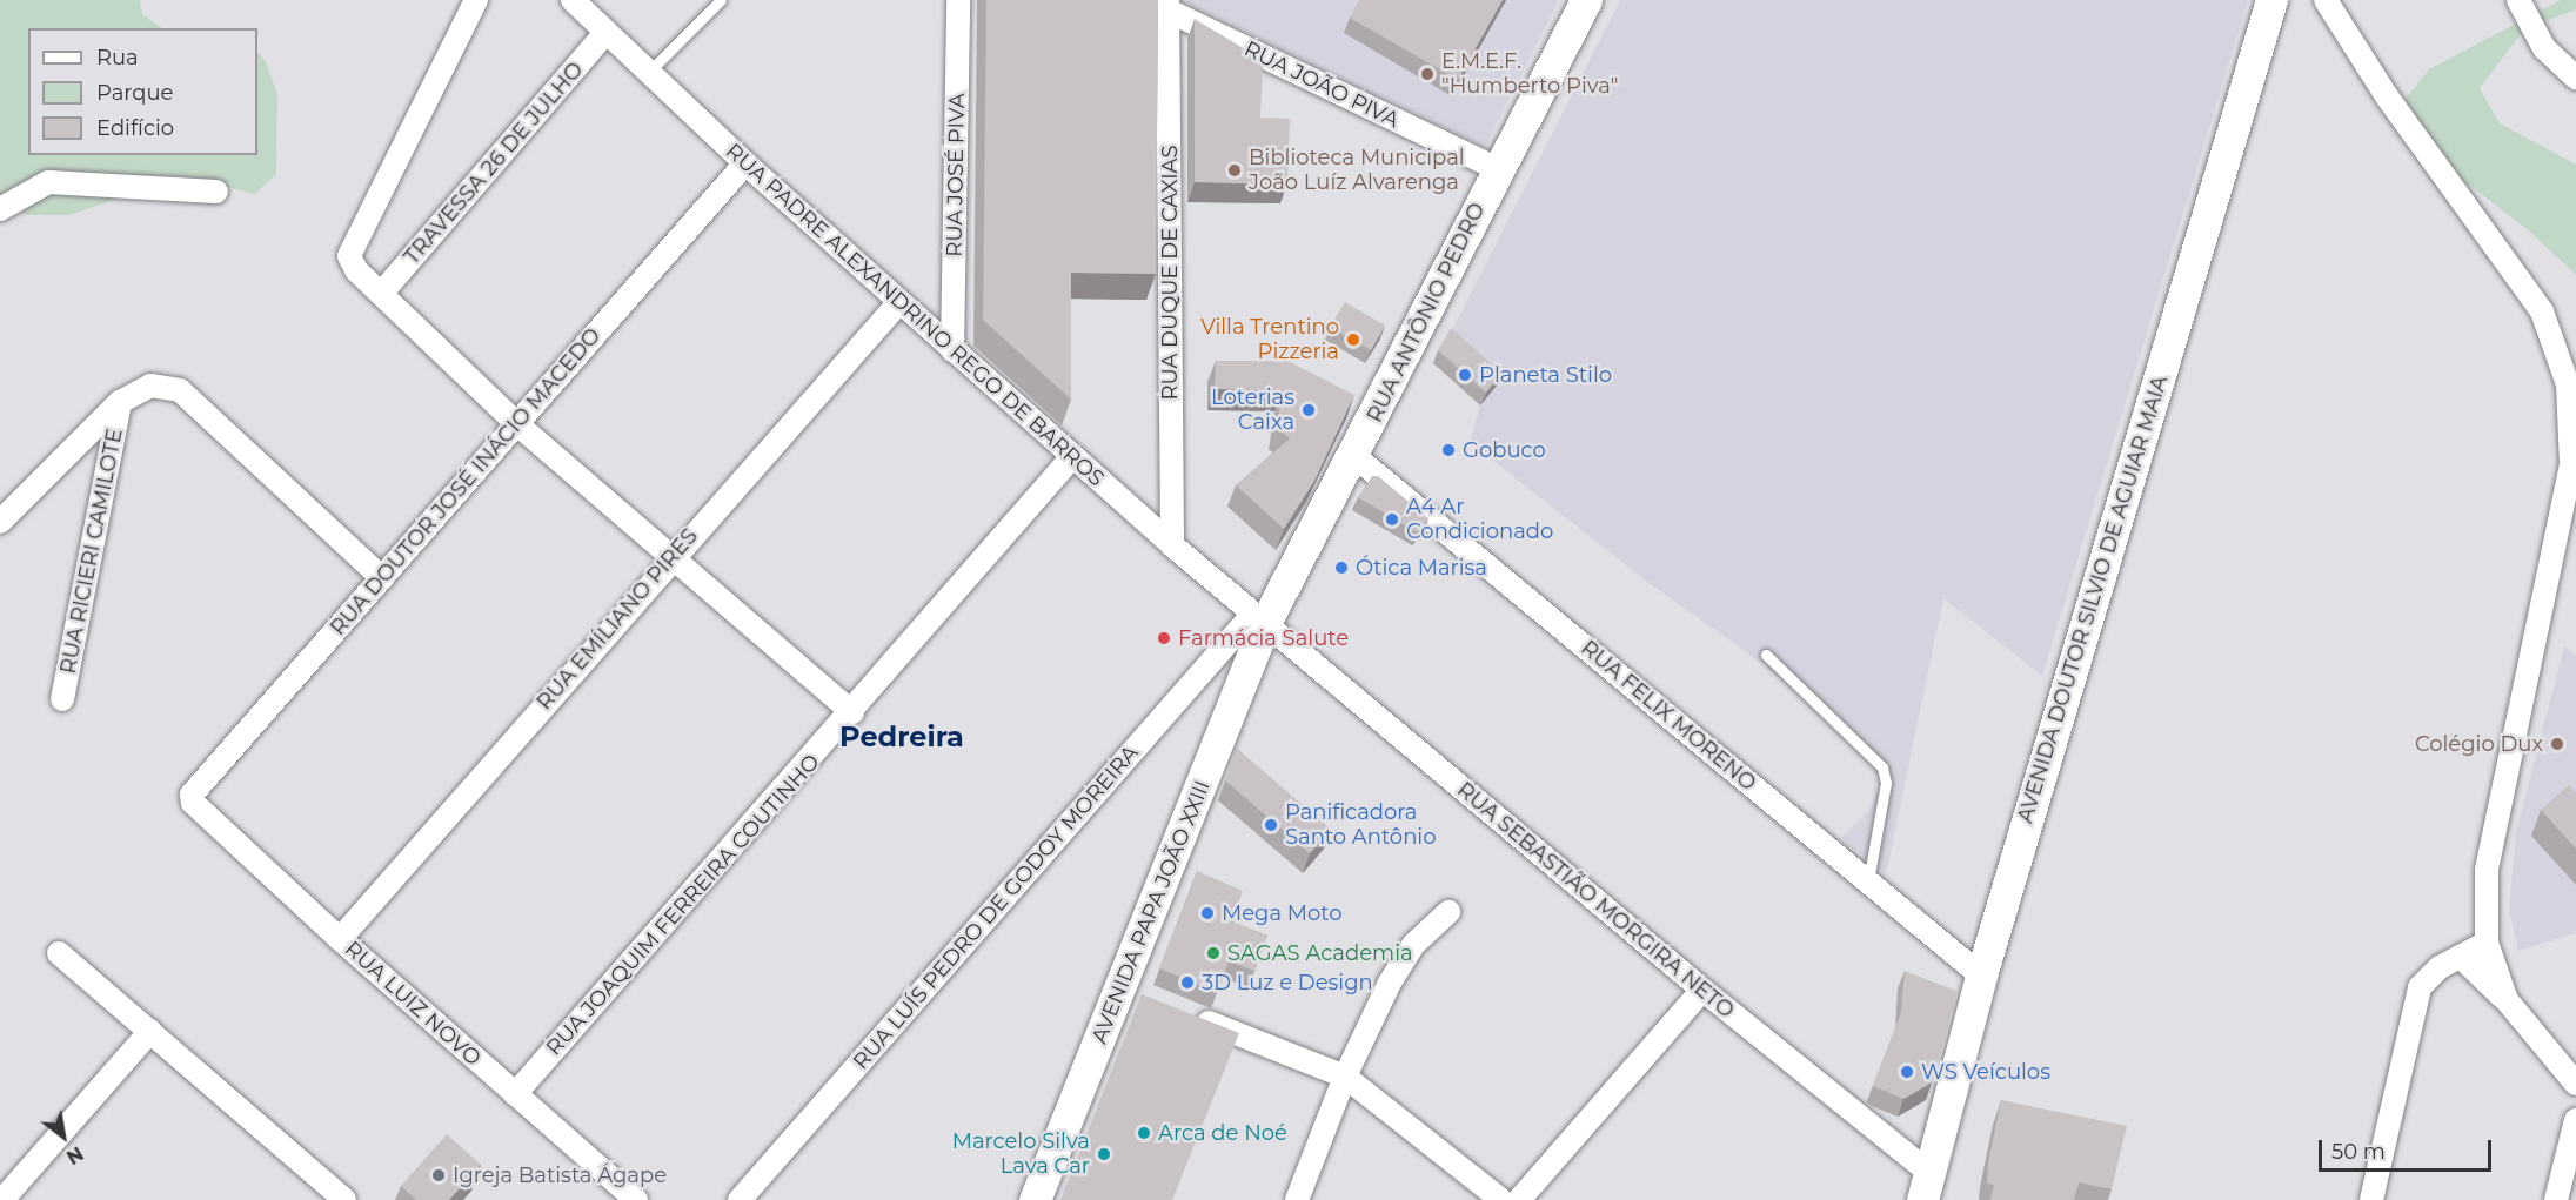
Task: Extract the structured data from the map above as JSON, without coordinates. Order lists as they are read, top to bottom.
{
  "streets": {
    "main road": ["RUA ANTÔNIO PEDRO", "AVENIDA DOUTOR SILVIO DE AGUIAR MAIA", "AVENIDA PAPA JOÃO XXIII"],
    "street": [
      "RUA JOÃO PIVA",
      "TRAVESSA 26 DE JULHO",
      "RUA JOSÉ PIVA",
      "RUA DUQUE DE CAXIAS",
      "RUA PADRE ALEXANDRINO REGO DE BARROS",
      "RUA DOUTOR JOSÉ INÁCIO MACEDO",
      "RUA RICIERI CAMILOTE",
      "RUA EMÍLIANO PIRES",
      "RUA FELIX MORENO",
      "RUA SEBASTIÃO MORGIRA NETO",
      "RUA JOAQUIM FERREIRA COUTINHO",
      "RUA LUÍS PEDRO DE GODOY MOREIRA",
      "RUA LUIZ NOVO"
    ]
  },
  "crossings": [
    ["RUA JOÃO PIVA", "RUA DUQUE DE CAXIAS"],
    ["RUA JOÃO PIVA", "RUA ANTÔNIO PEDRO"],
    ["TRAVESSA 26 DE JULHO", "RUA PADRE ALEXANDRINO REGO DE BARROS"],
    ["RUA JOSÉ PIVA", "RUA PADRE ALEXANDRINO REGO DE BARROS"],
    ["RUA DUQUE DE CAXIAS", "RUA PADRE ALEXANDRINO REGO DE BARROS"],
    ["RUA ANTÔNIO PEDRO", "RUA PADRE ALEXANDRINO REGO DE BARROS"],
    ["RUA ANTÔNIO PEDRO", "RUA FELIX MORENO"],
    ["RUA ANTÔNIO PEDRO", "RUA SEBASTIÃO MORGIRA NETO"],
    ["RUA ANTÔNIO PEDRO", "RUA LUÍS PEDRO DE GODOY MOREIRA"],
    ["RUA ANTÔNIO PEDRO", "AVENIDA PAPA JOÃO XXIII"],
    ["RUA PADRE ALEXANDRINO REGO DE BARROS", "RUA DOUTOR JOSÉ INÁCIO MACEDO"],
    ["RUA PADRE ALEXANDRINO REGO DE BARROS", "RUA EMÍLIANO PIRES"],
    ["RUA PADRE ALEXANDRINO REGO DE BARROS", "RUA SEBASTIÃO MORGIRA NETO"],
    ["RUA PADRE ALEXANDRINO REGO DE BARROS", "RUA JOAQUIM FERREIRA COUTINHO"],
    ["RUA PADRE ALEXANDRINO REGO DE BARROS", "RUA LUÍS PEDRO DE GODOY MOREIRA"],
    ["RUA PADRE ALEXANDRINO REGO DE BARROS", "AVENIDA PAPA JOÃO XXIII"],
    ["RUA DOUTOR JOSÉ INÁCIO MACEDO", "RUA LUIZ NOVO"],
    ["AVENIDA DOUTOR SILVIO DE AGUIAR MAIA", "RUA FELIX MORENO"],
    ["AVENIDA DOUTOR SILVIO DE AGUIAR MAIA", "RUA SEBASTIÃO MORGIRA NETO"],
    ["RUA EMÍLIANO PIRES", "RUA LUIZ NOVO"],
    ["RUA SEBASTIÃO MORGIRA NETO", "RUA LUÍS PEDRO DE GODOY MOREIRA"],
    ["RUA SEBASTIÃO MORGIRA NETO", "AVENIDA PAPA JOÃO XXIII"],
    ["RUA JOAQUIM FERREIRA COUTINHO", "RUA LUIZ NOVO"],
    ["RUA LUÍS PEDRO DE GODOY MOREIRA", "AVENIDA PAPA JOÃO XXIII"]
  ],
  "districts": ["Pedreira"],
  "places": [
    "E.M.E.F. \"Humberto Piva\"",
    "Biblioteca Municipal João Luíz Alvarenga",
    "Villa Trentino Pizzeria",
    "Planeta Stilo",
    "Loterias Caixa",
    "Gobuco",
    "A4 Ar Condicionado",
    "Ótica Marisa",
    "Farmácia Salute",
    "Colégio Dux",
    "Panificadora Santo Antônio",
    "Mega Moto",
    "SAGAS Academia",
    "3D Luz e Design",
    "WS Veículos",
    "Arca de Noé",
    "Marcelo Silva Lava Car",
    "Igreja Batista Ágape"
  ],
  "legend": ["Rua", "Parque", "Edifício"],
  "scale_bar": "50 m",
  "north": "bottom right"
}
